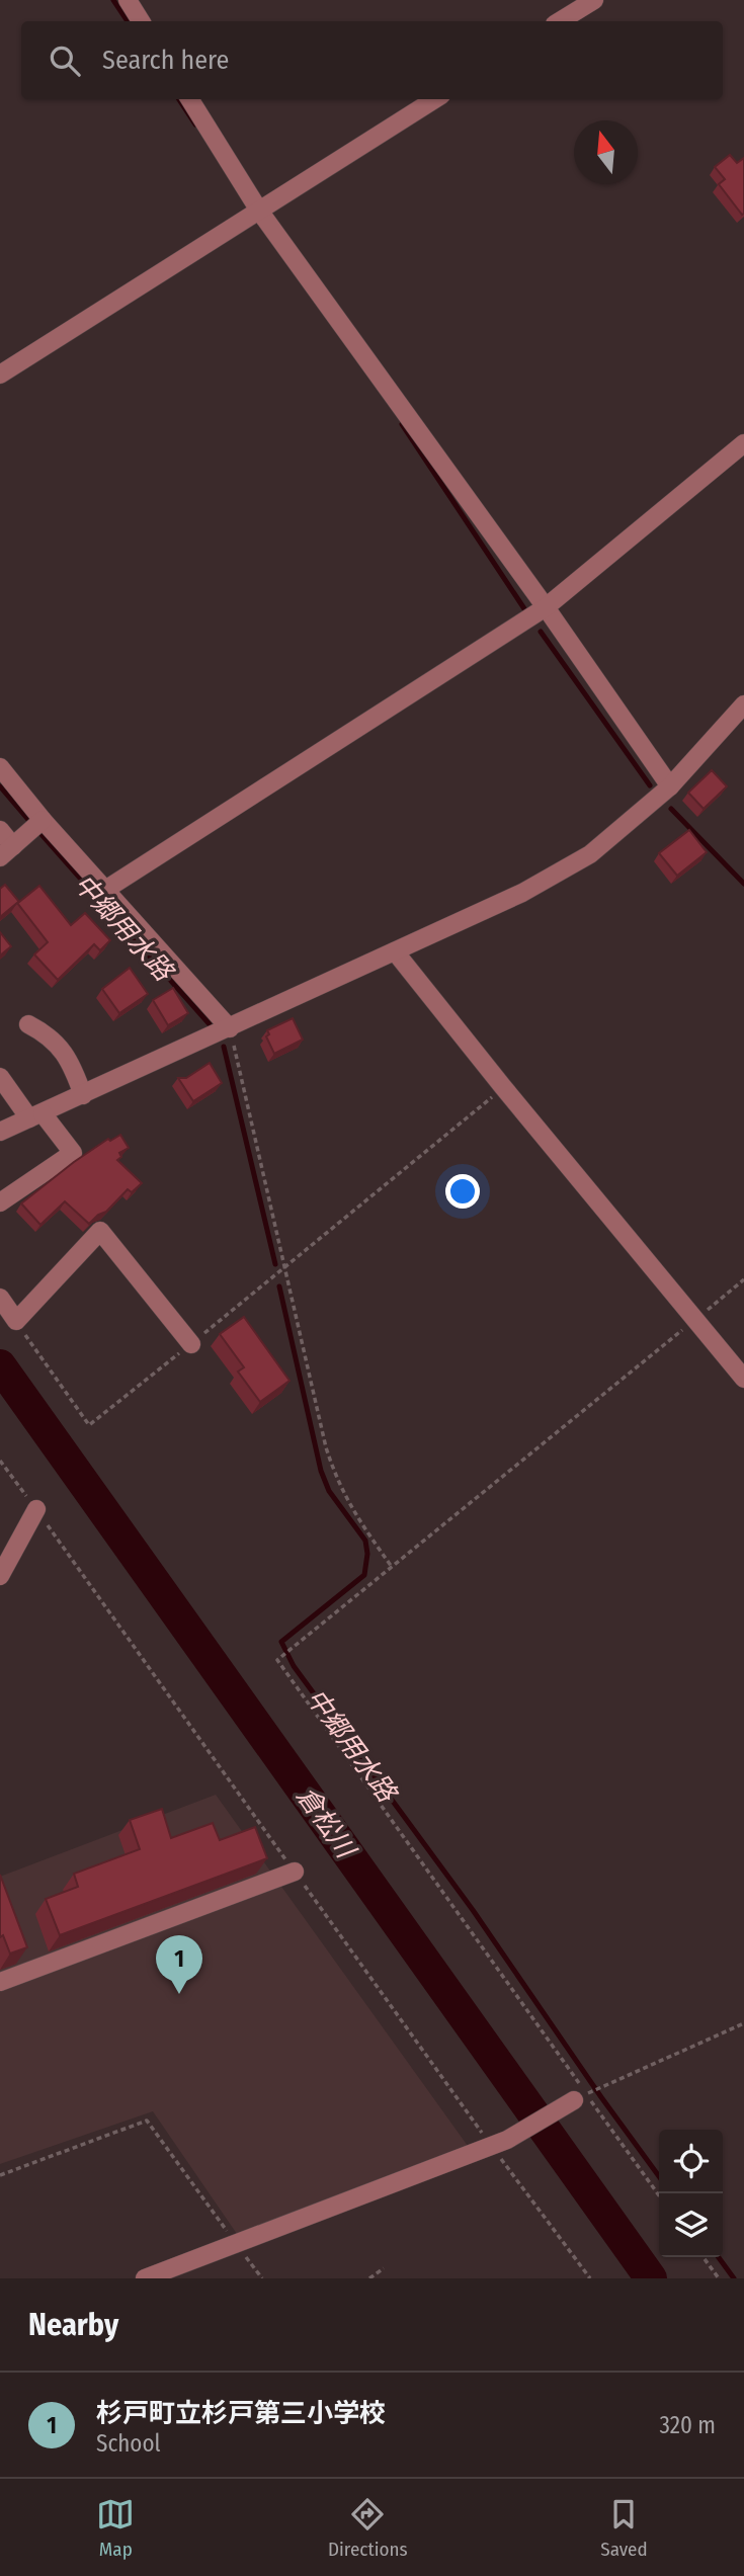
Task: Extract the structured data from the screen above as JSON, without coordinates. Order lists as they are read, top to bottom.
{
  "water": ["中郷用水路", "倉松川"],
  "north": "top",
  "page": {
    "search": "Search here",
    "pins": "1",
    "heading": "Nearby",
    "list": [
      {
        "mark": "1",
        "name": "杉戸町立杉戸第三小学校",
        "note": "School",
        "value": "320 m"
      }
    ],
    "nav": ["Map", "Directions", "Saved"]
  }
}
